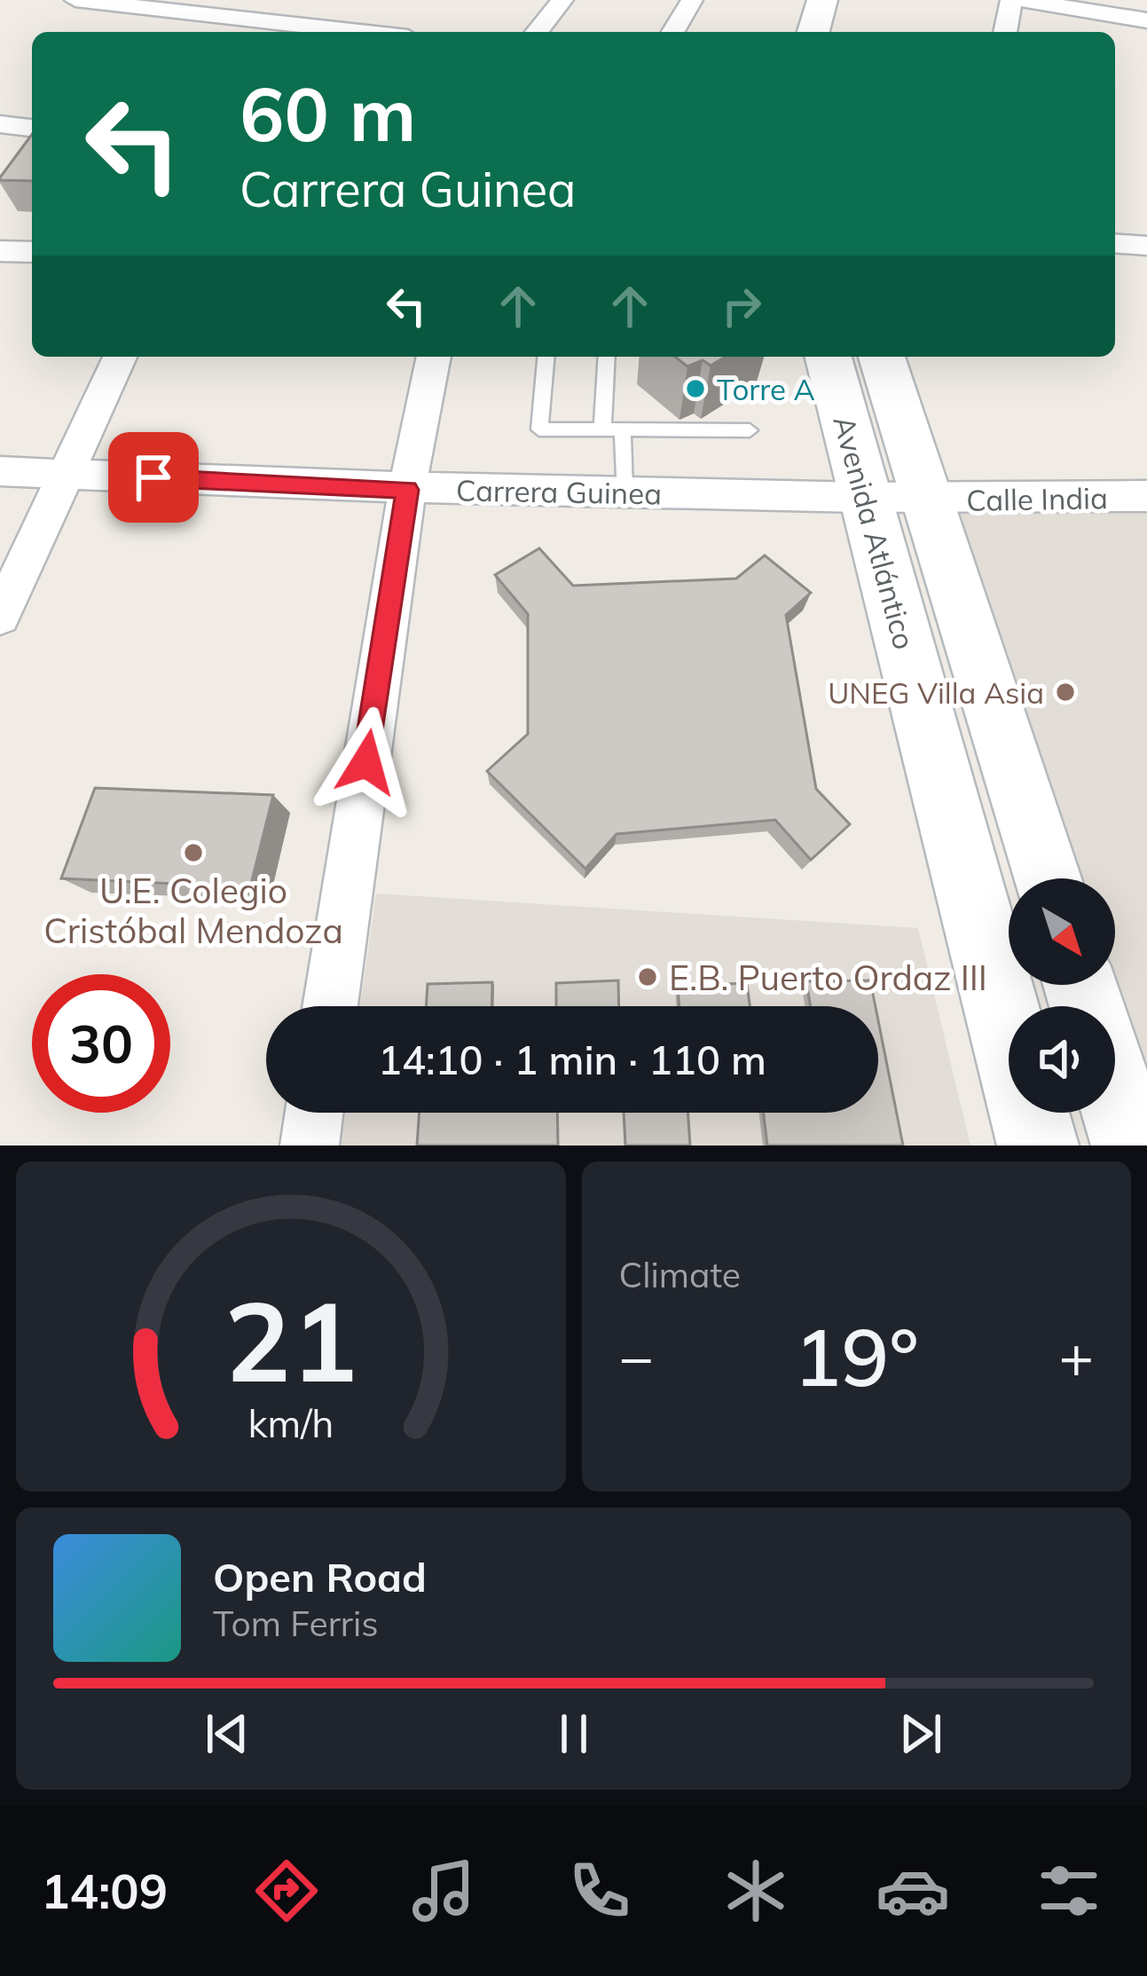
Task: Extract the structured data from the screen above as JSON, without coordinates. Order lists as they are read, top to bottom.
{
  "streets": {
    "main road": ["Avenida Atlántico"],
    "street": ["Carrera Guinea", "Calle India"]
  },
  "crossings": [
    ["Carrera Guinea", "Calle India"],
    ["Carrera Guinea", "Avenida Atlántico"],
    ["Calle India", "Avenida Atlántico"]
  ],
  "places": [
    "Torre A",
    "UNEG Villa Asia",
    "U.E. Colegio Cristóbal Mendoza",
    "E.B. Puerto Ordaz III"
  ],
  "north": "bottom right",
  "page": {
    "turn": ["60 m", "Carrera Guinea"],
    "limit": "30",
    "trip": "14:10 · 1 min · 110 m",
    "tile": "Climate",
    "heat": ["−", "19°", "+"],
    "song": ["Open Road", "Tom Ferris"],
    "tabs": "14:09",
    "gauge": ["21", "km/h"]
  }
}
